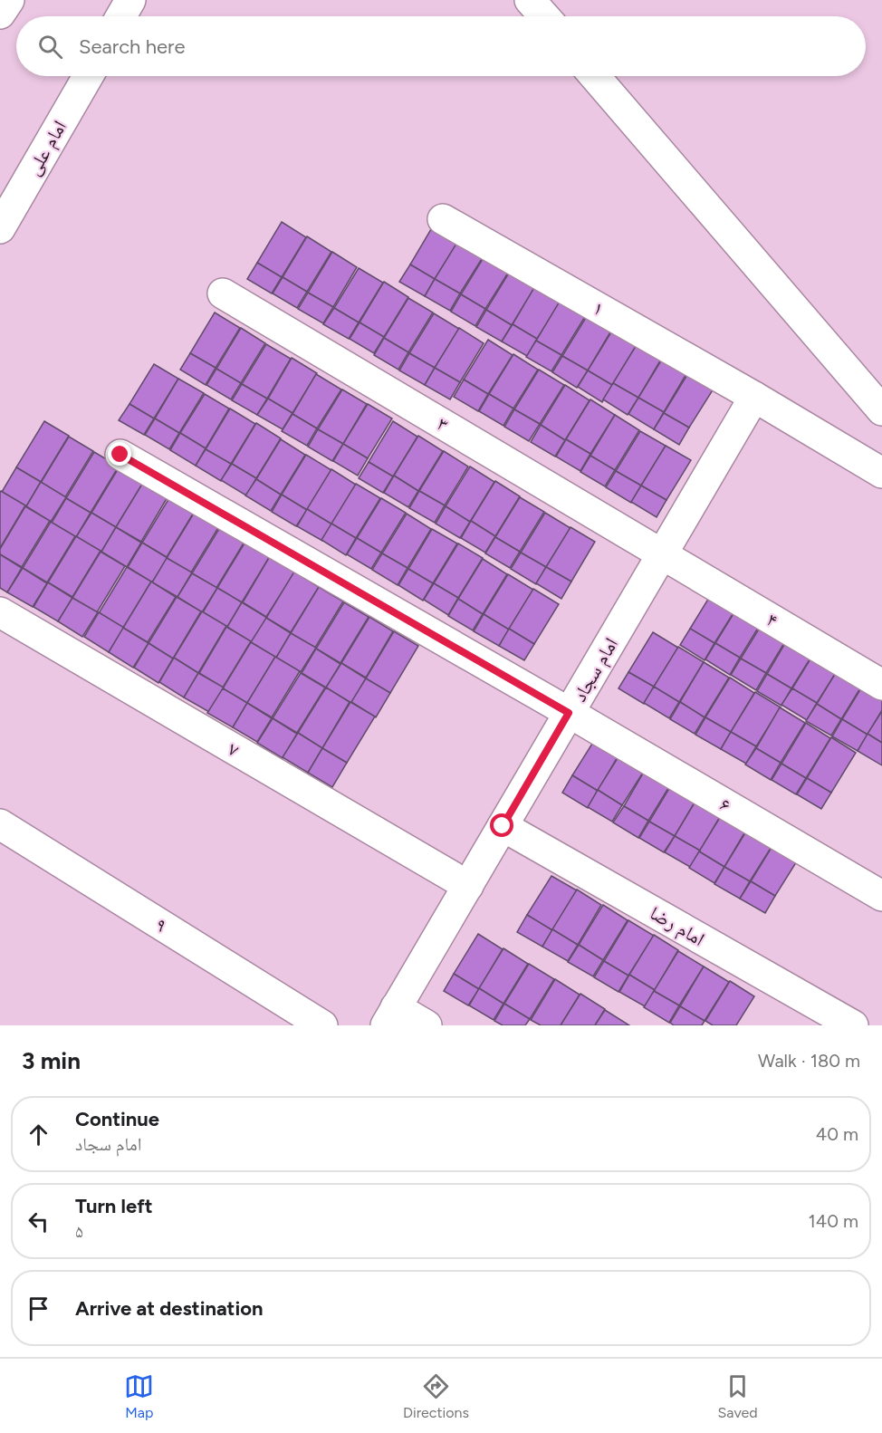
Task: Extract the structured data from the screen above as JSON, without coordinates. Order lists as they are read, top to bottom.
{
  "streets": {
    "street": [
      "امام علی",
      "۱",
      "۳",
      "۴",
      "امام سجاد",
      "۷",
      "۶",
      "۹",
      "امام رضا"
    ]
  },
  "crossings": [
    ["۱", "امام سجاد"],
    ["۳", "۴"],
    ["۳", "امام سجاد"],
    ["۴", "امام سجاد"],
    ["امام سجاد", "۷"],
    ["امام سجاد", "۶"],
    ["امام سجاد", "امام رضا"]
  ],
  "page": {
    "search": "Search here",
    "heading": ["3 min", "Walk · 180 m"],
    "list": [
      ["Continue", "امام سجاد", "40 m"],
      ["Turn left", "۵", "140 m"],
      "Arrive at destination"
    ],
    "nav": ["Map", "Directions", "Saved"]
  }
}
